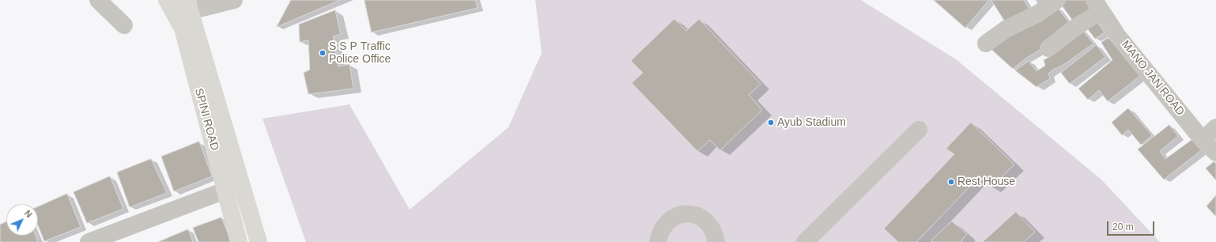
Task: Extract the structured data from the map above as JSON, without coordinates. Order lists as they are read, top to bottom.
{
  "streets": {
    "main road": ["SPINI ROAD"],
    "street": ["MANO JAN ROAD"]
  },
  "places": ["S S P Traffic Police Office", "Ayub Stadium", "Rest House"],
  "scale_bar": "20 m",
  "north": "top right"
}
